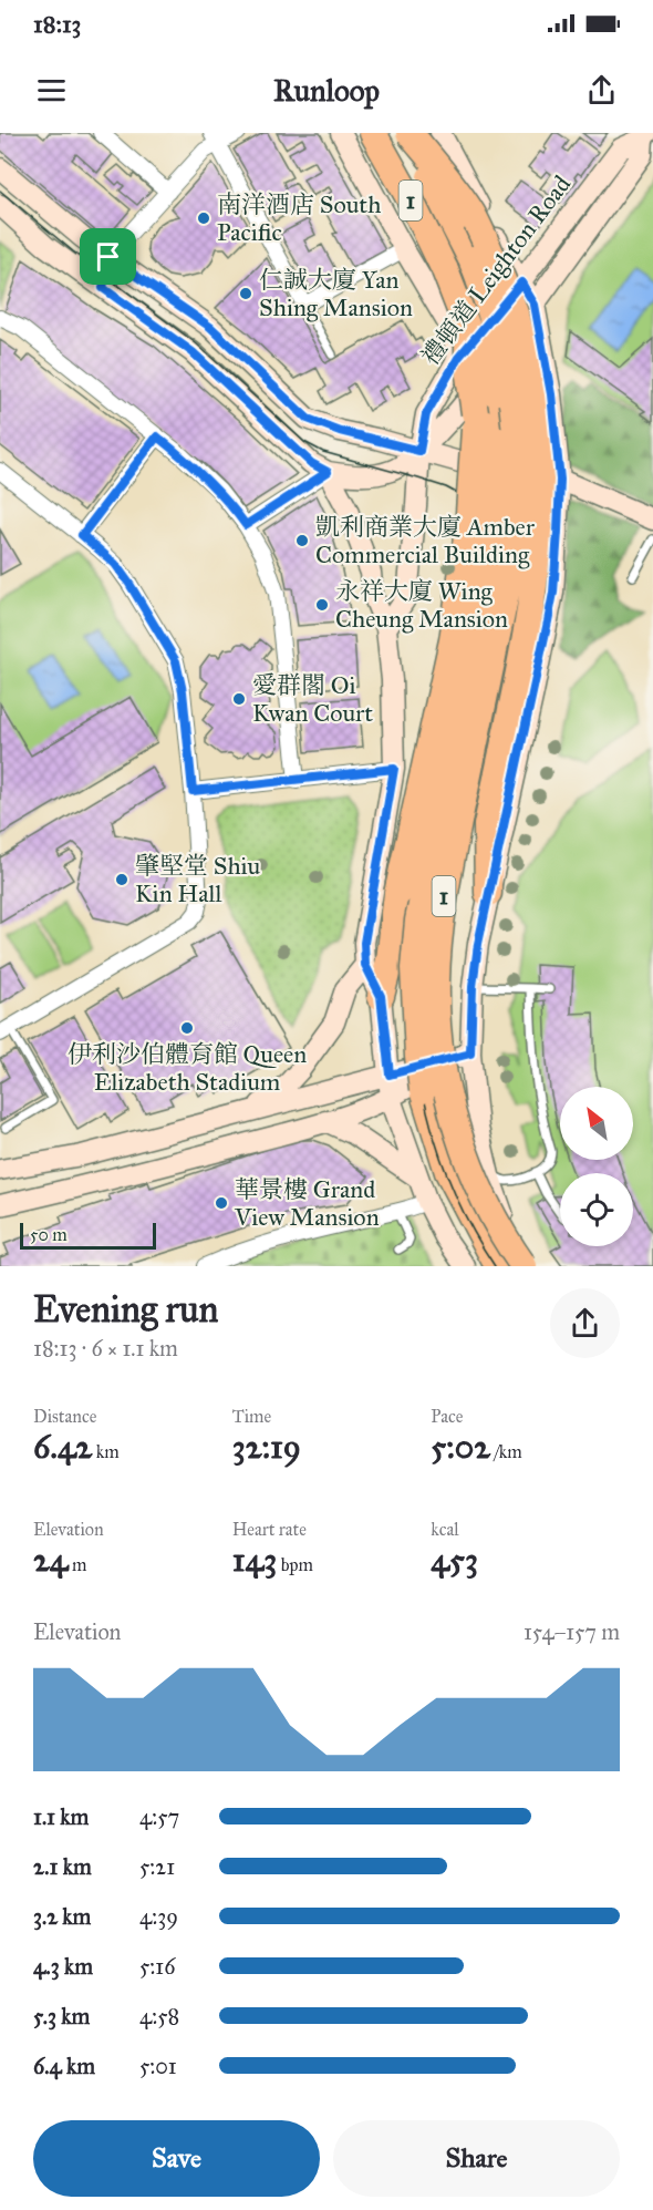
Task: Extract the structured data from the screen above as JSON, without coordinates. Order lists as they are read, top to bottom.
{
  "streets": {
    "highway": ["1"],
    "main road": ["禮頓道 Leighton Road"]
  },
  "places": [
    "南洋酒店 South Pacific",
    "仁誠大廈 Yan Shing Mansion",
    "凱利商業大廈 Amber Commercial Building",
    "永祥大廈 Wing Cheung Mansion",
    "愛群閣 Oi Kwan Court",
    "肇堅堂 Shiu Kin Hall",
    "伊利沙伯體育館 Queen Elizabeth Stadium",
    "華景樓 Grand View Mansion"
  ],
  "scale_bar": "50 m",
  "north": "top left",
  "page": {
    "status": "18:13",
    "header": "Runloop",
    "scale": "50 m",
    "heading": ["Evening run", "18:13 · 6 × 1.1 km"],
    "stats": [
      ["Distance", "6.42 km"],
      ["Time", "32:19"],
      ["Pace", "5:02 /km"],
      ["Elevation", "24 m"],
      ["Heart rate", "143 bpm"],
      ["kcal", "453"]
    ],
    "chart": ["Elevation", "154–157 m"],
    "list": [
      {
        "name": "1.1 km",
        "note": "4:57"
      },
      {
        "name": "2.1 km",
        "note": "5:21"
      },
      {
        "name": "3.2 km",
        "note": "4:39"
      },
      {
        "name": "4.3 km",
        "note": "5:16"
      },
      {
        "name": "5.3 km",
        "note": "4:58"
      },
      {
        "name": "6.4 km",
        "note": "5:01"
      }
    ],
    "buttons": ["Save", "Share"]
  }
}
